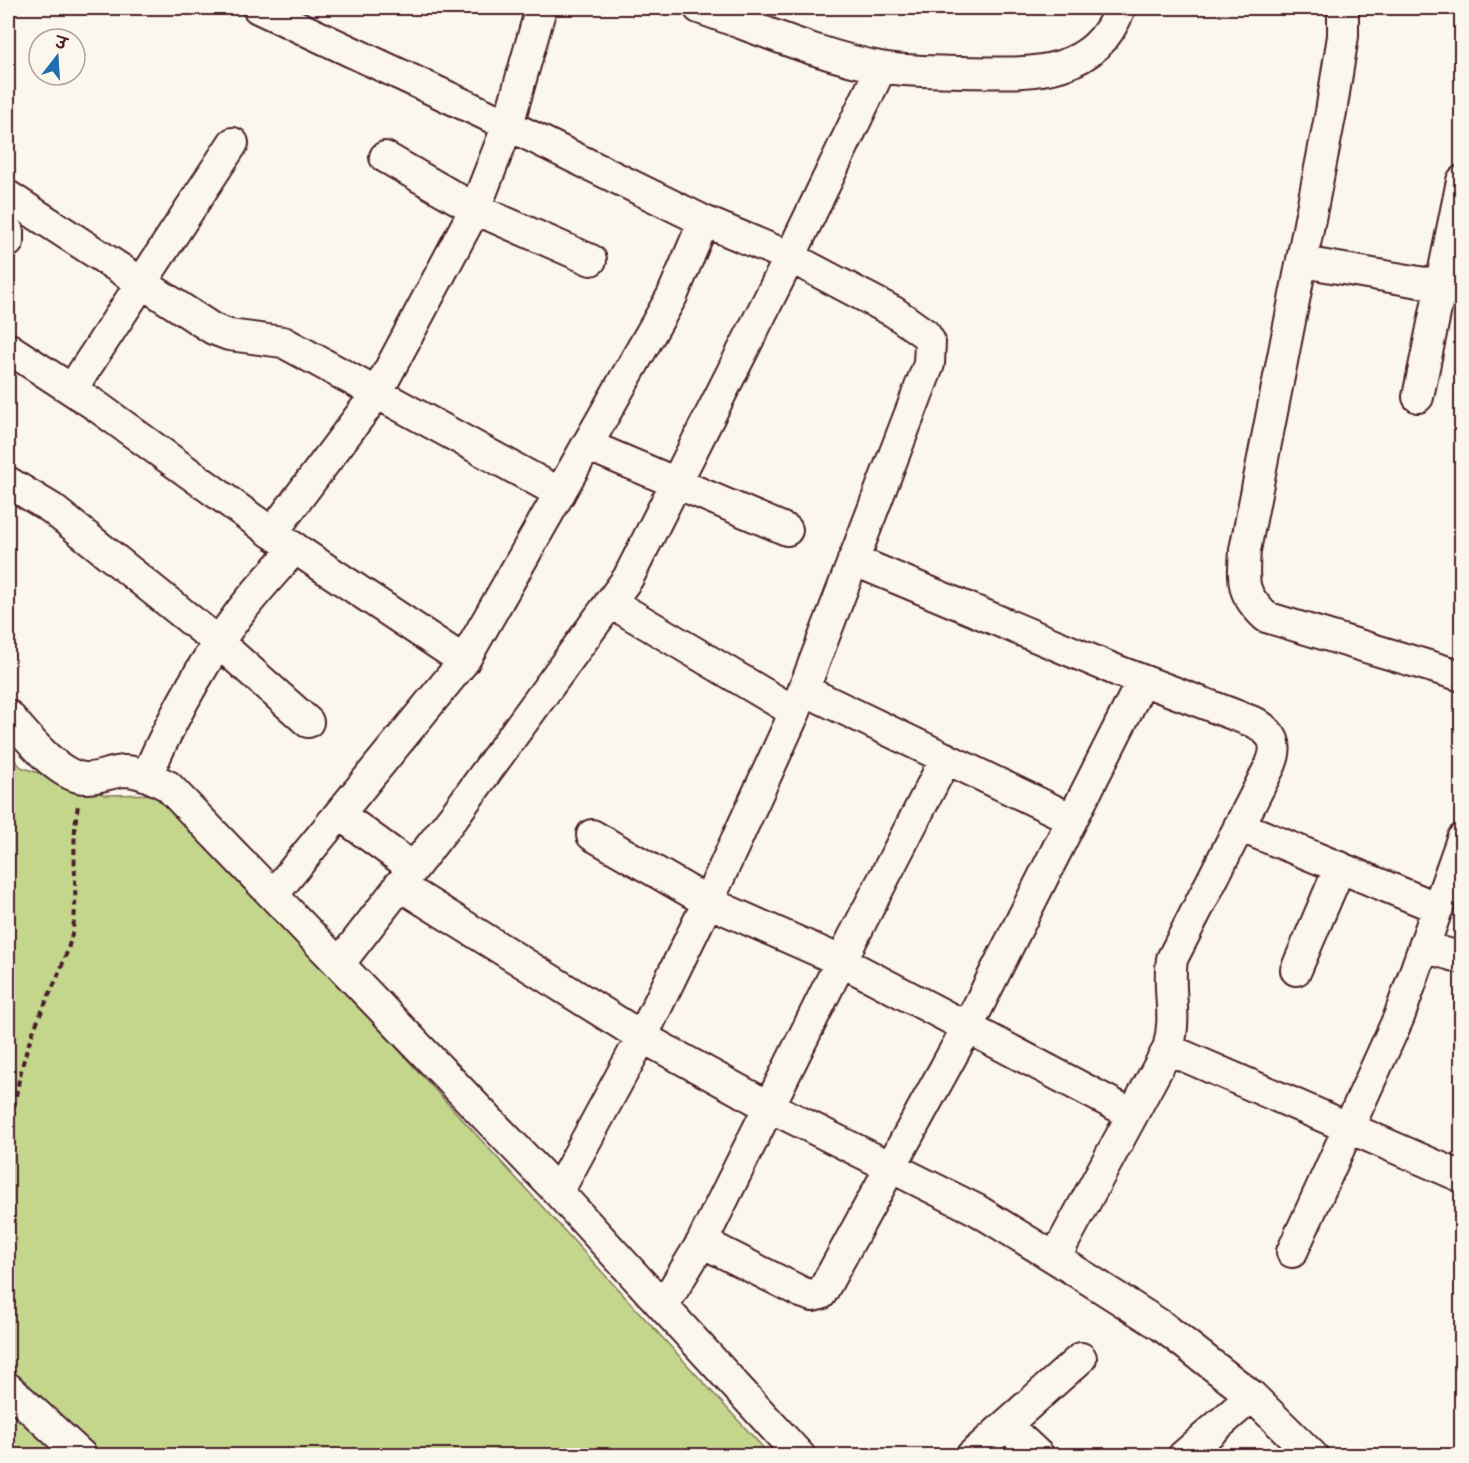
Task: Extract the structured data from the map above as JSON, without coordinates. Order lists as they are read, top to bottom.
{
  "north": "top"
}
